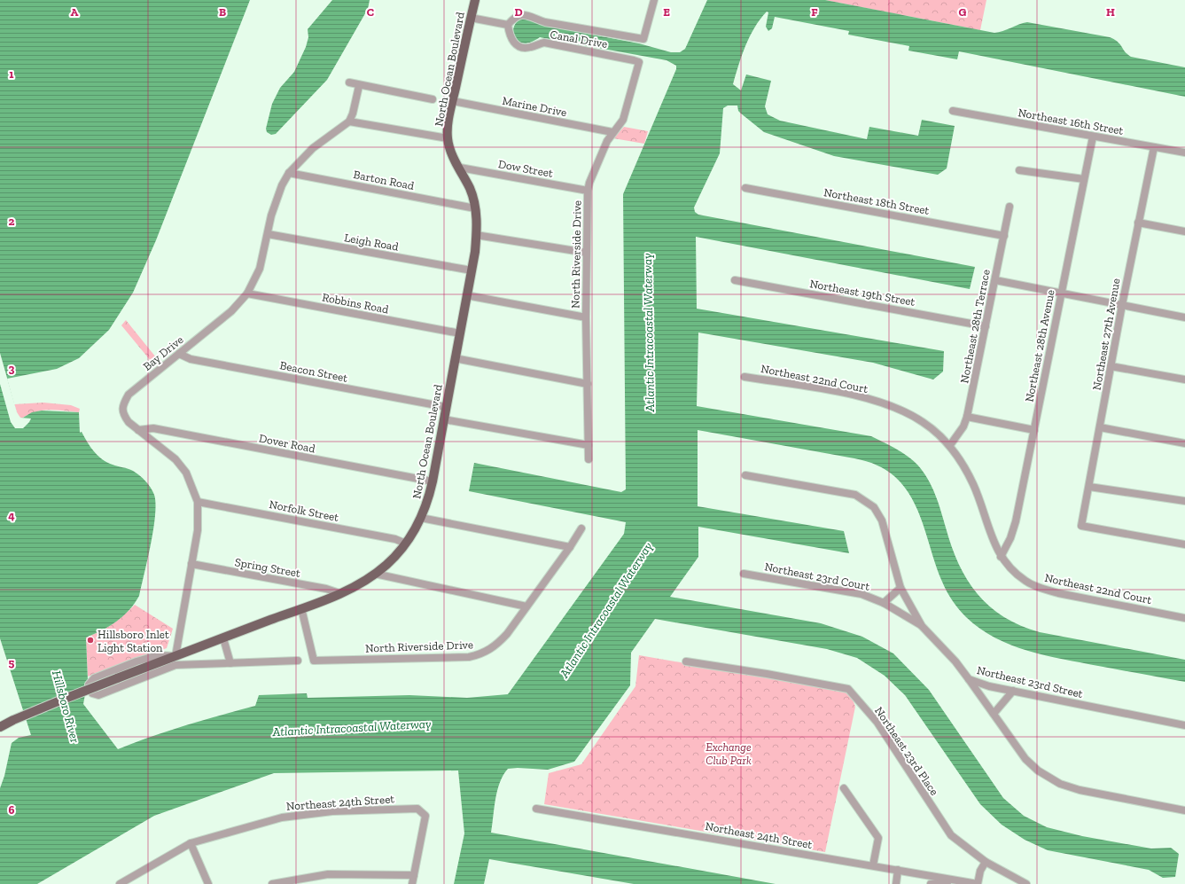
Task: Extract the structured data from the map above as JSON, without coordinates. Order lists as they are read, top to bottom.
{
  "streets": {
    "main road": ["North Ocean Boulevard"],
    "street": [
      "Canal Drive",
      "Marine Drive",
      "Northeast 16th Street",
      "Dow Street",
      "Barton Road",
      "Northeast 18th Street",
      "Leigh Road",
      "North Riverside Drive",
      "Northeast 19th Street",
      "Robbins Road",
      "Northeast 28th Terrace",
      "Northeast 27th Avenue",
      "Northeast 28th Avenue",
      "Bay Drive",
      "Beacon Street",
      "Northeast 22nd Court",
      "Dover Road",
      "Norfolk Street",
      "Spring Street",
      "Northeast 23rd Court",
      "Northeast 23rd Street",
      "Northeast 23rd Place",
      "Northeast 24th Street"
    ]
  },
  "crossings": [
    ["Canal Drive", "North Riverside Drive"],
    ["North Ocean Boulevard", "Marine Drive"],
    ["North Ocean Boulevard", "Dow Street"],
    ["North Ocean Boulevard", "Barton Road"],
    ["North Ocean Boulevard", "Leigh Road"],
    ["North Ocean Boulevard", "North Riverside Drive"],
    ["North Ocean Boulevard", "Robbins Road"],
    ["North Ocean Boulevard", "Bay Drive"],
    ["North Ocean Boulevard", "Beacon Street"],
    ["North Ocean Boulevard", "Dover Road"],
    ["North Ocean Boulevard", "Norfolk Street"],
    ["North Ocean Boulevard", "Spring Street"],
    ["Marine Drive", "North Riverside Drive"],
    ["Northeast 16th Street", "Northeast 27th Avenue"],
    ["Northeast 16th Street", "Northeast 28th Avenue"],
    ["Dow Street", "North Riverside Drive"],
    ["Barton Road", "Bay Drive"],
    ["Northeast 18th Street", "Northeast 28th Terrace"],
    ["Leigh Road", "Bay Drive"],
    ["Northeast 19th Street", "Northeast 28th Terrace"],
    ["Robbins Road", "Bay Drive"],
    ["Northeast 28th Terrace", "Northeast 22nd Court"],
    ["Northeast 28th Avenue", "Northeast 22nd Court"],
    ["Bay Drive", "Beacon Street"],
    ["Bay Drive", "Dover Road"],
    ["Bay Drive", "Norfolk Street"],
    ["Bay Drive", "Spring Street"],
    ["Northeast 23rd Court", "Northeast 23rd Street"]
  ],
  "water": ["Atlantic Intracoastal Waterway", "Hillsboro River"],
  "parks": ["Exchange Club Park"],
  "places": ["Hillsboro Inlet Light Station"],
  "grid": {
    "columns": [
      "A",
      "B",
      "C",
      "D",
      "E",
      "F",
      "G",
      "H"
    ],
    "rows": [
      "1",
      "2",
      "3",
      "4",
      "5",
      "6"
    ]
  }
}
